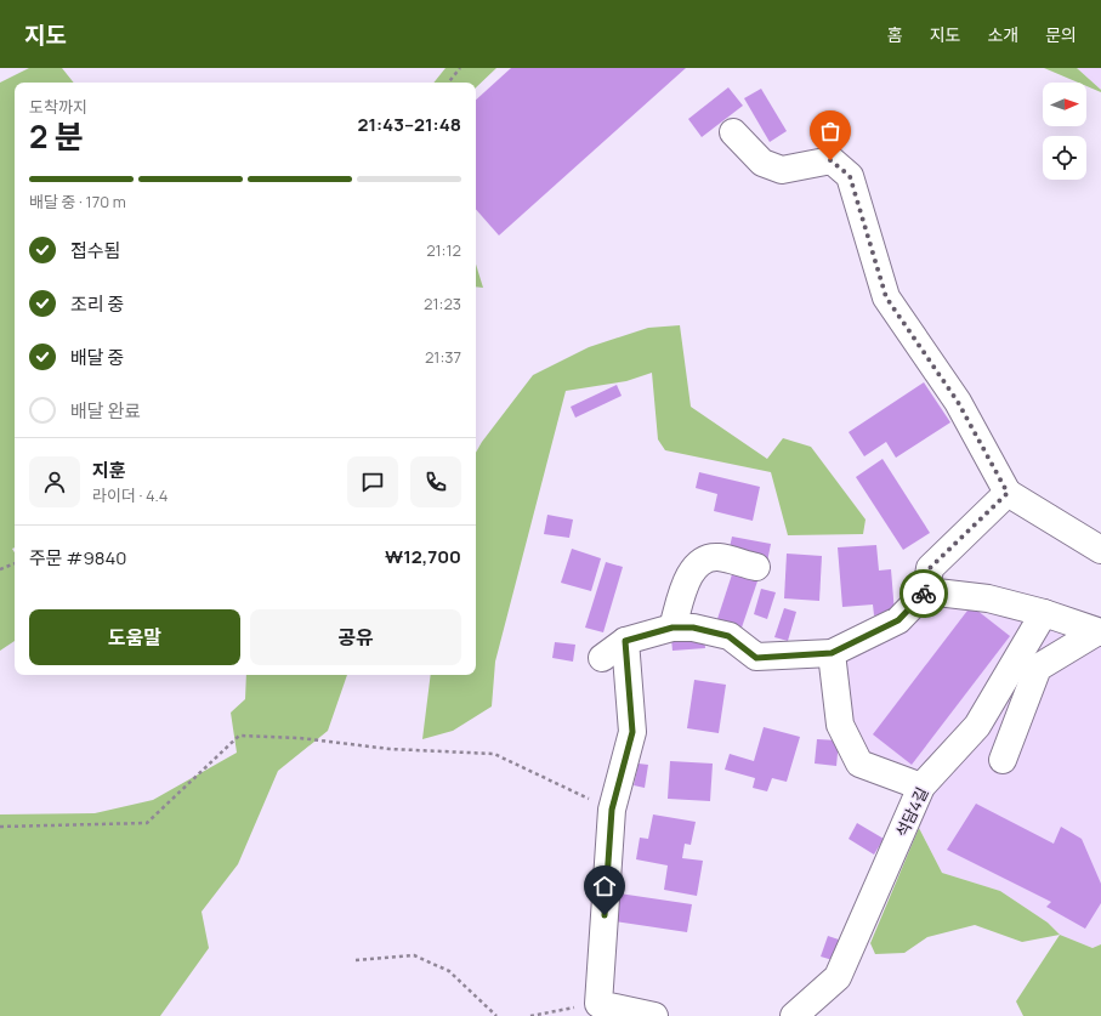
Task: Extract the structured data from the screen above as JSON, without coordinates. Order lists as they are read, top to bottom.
{
  "streets": {
    "street": ["석담4길"]
  },
  "north": "right",
  "page": {
    "header": "지도",
    "nav": [
      "홈",
      "지도",
      "소개",
      "문의"
    ],
    "heading": ["2 분", "도착까지", "21:43–21:48"],
    "panel": [
      "지훈",
      "라이더 · 4.4",
      "주문 #9840",
      "₩12,700"
    ],
    "bar": "배달 중 · 170 m",
    "list": [
      ["접수됨", "21:12"],
      ["조리 중", "21:23"],
      ["배달 중", "21:37"],
      "배달 완료"
    ],
    "buttons": ["도움말", "공유"]
  }
}
